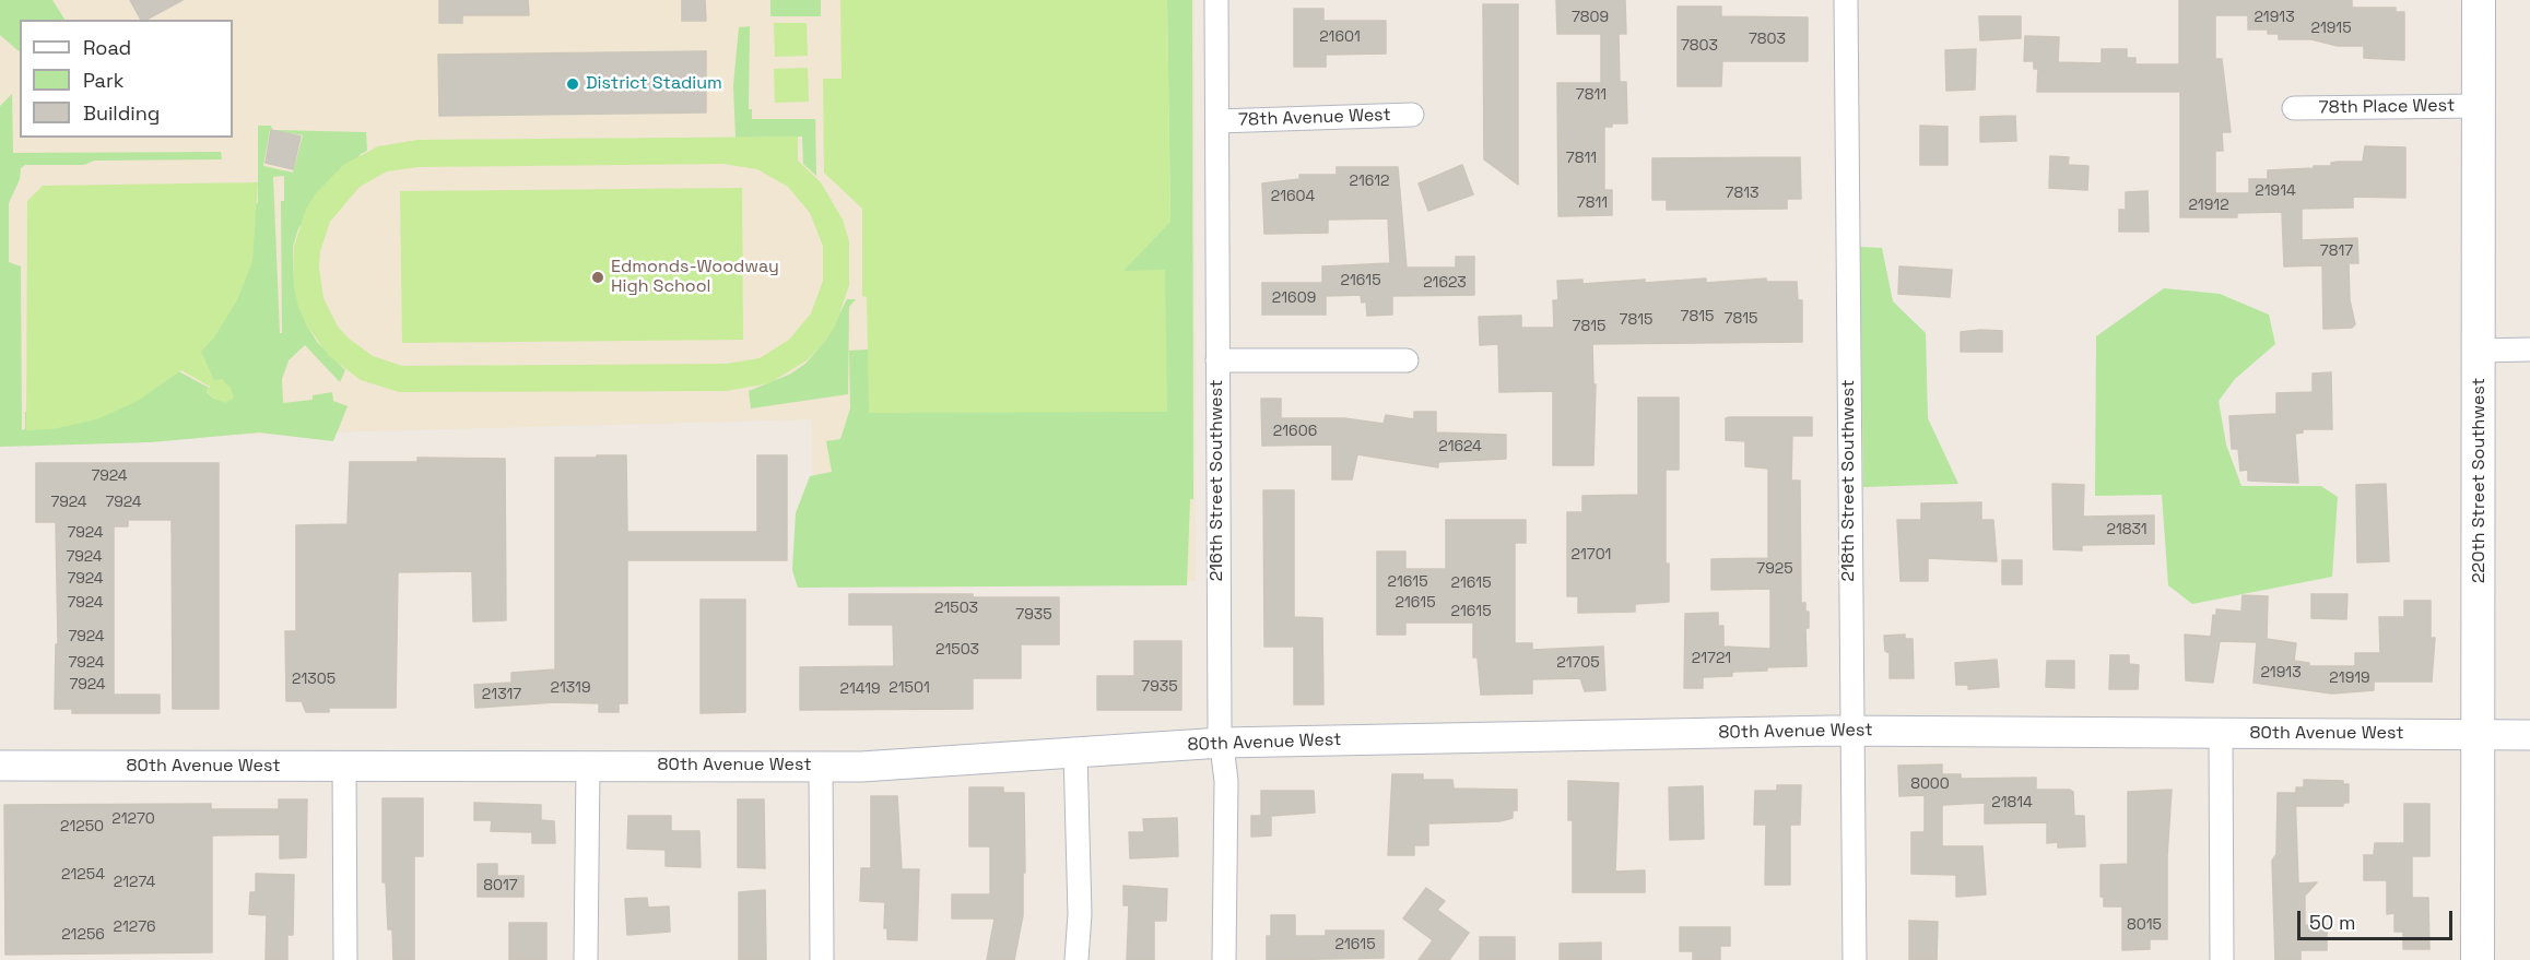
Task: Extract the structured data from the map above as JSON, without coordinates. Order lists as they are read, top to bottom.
{
  "streets": {
    "main road": ["220th Street Southwest"],
    "street": [
      "78th Place West",
      "78th Avenue West",
      "216th Street Southwest",
      "218th Street Southwest",
      "80th Avenue West"
    ]
  },
  "crossings": [
    ["78th Place West", "220th Street Southwest"],
    ["78th Avenue West", "216th Street Southwest"],
    ["216th Street Southwest", "80th Avenue West"],
    ["218th Street Southwest", "80th Avenue West"],
    ["220th Street Southwest", "80th Avenue West"]
  ],
  "places": ["District Stadium", "Edmonds-Woodway High School"],
  "house_numbers": [
    "7809",
    "21913",
    "21915",
    "21601",
    "7803",
    "7803",
    "7811",
    "7811",
    "21612",
    "21914",
    "7813",
    "21604",
    "7811",
    "21912",
    "7817",
    "21615",
    "21623",
    "21609",
    "7815",
    "7815",
    "7815",
    "7815",
    "21606",
    "21624",
    "7924",
    "7924",
    "7924",
    "21831",
    "7924",
    "21701",
    "7924",
    "7925",
    "7924",
    "21615",
    "21615",
    "7924",
    "21615",
    "21503",
    "21615",
    "7935",
    "7924",
    "21503",
    "21721",
    "7924",
    "21705",
    "21913",
    "21919",
    "21305",
    "7924",
    "7935",
    "21319",
    "21501",
    "21419",
    "21317",
    "8000",
    "21814",
    "21270",
    "21250",
    "21254",
    "21274",
    "8017",
    "8015",
    "21276",
    "21256",
    "21615"
  ],
  "legend": ["Road", "Park", "Building"],
  "scale_bar": "50 m"
}
